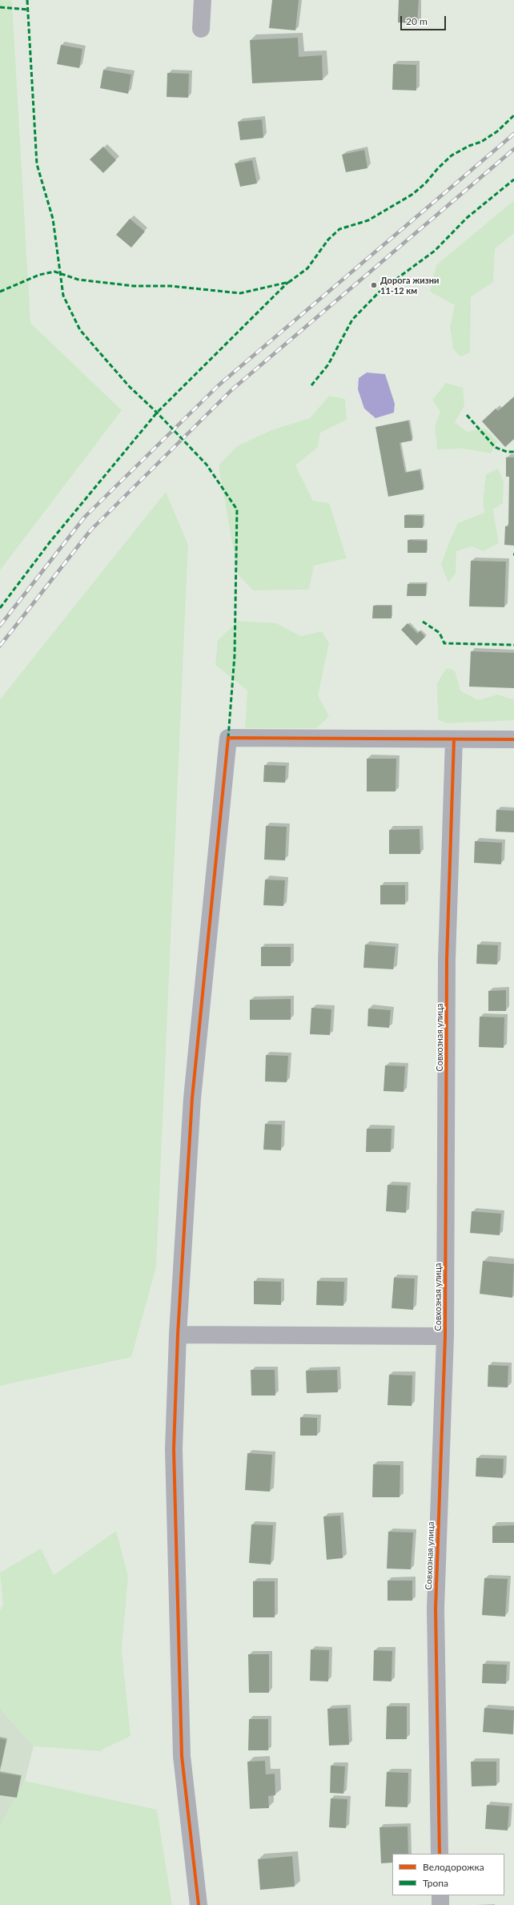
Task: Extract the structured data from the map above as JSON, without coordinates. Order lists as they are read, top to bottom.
{
  "streets": {
    "street": ["Совхозная улица"]
  },
  "places": ["Дорога жизни 11-12 км"],
  "legend": ["Велодорожка", "Тропа"],
  "scale_bar": "20 m"
}
